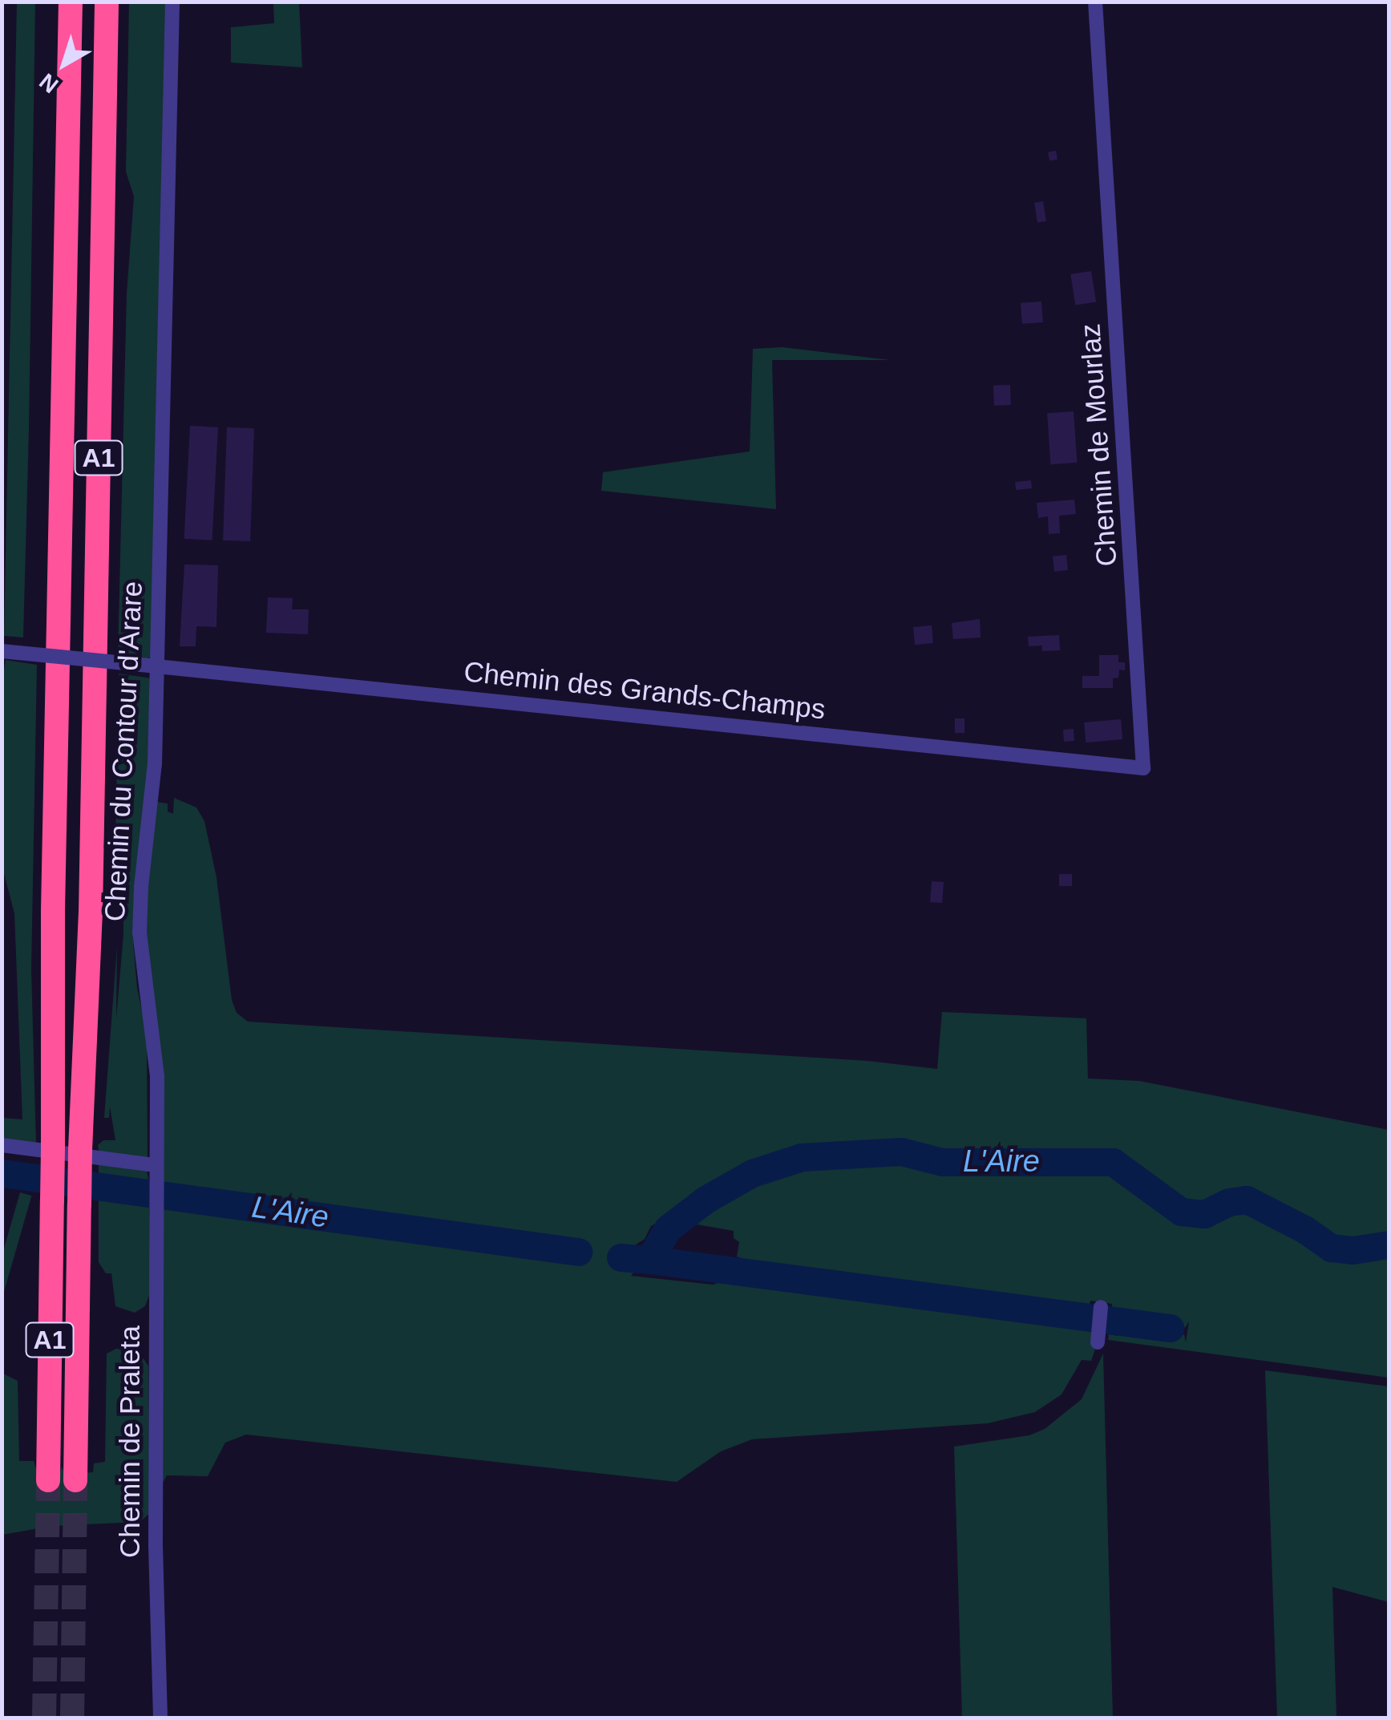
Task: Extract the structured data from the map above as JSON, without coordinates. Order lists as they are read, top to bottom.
{
  "streets": {
    "highway": ["A1"],
    "street": [
      "Chemin de Mourlaz",
      "Chemin des Grands-Champs",
      "Chemin du Contour d'Arare",
      "Chemin de Praleta"
    ]
  },
  "crossings": [
    ["Chemin de Mourlaz", "Chemin des Grands-Champs"],
    ["Chemin des Grands-Champs", "Chemin du Contour d'Arare"],
    ["Chemin du Contour d'Arare", "Chemin de Praleta"]
  ],
  "water": ["L'Aire"],
  "north": "bottom left"
}
